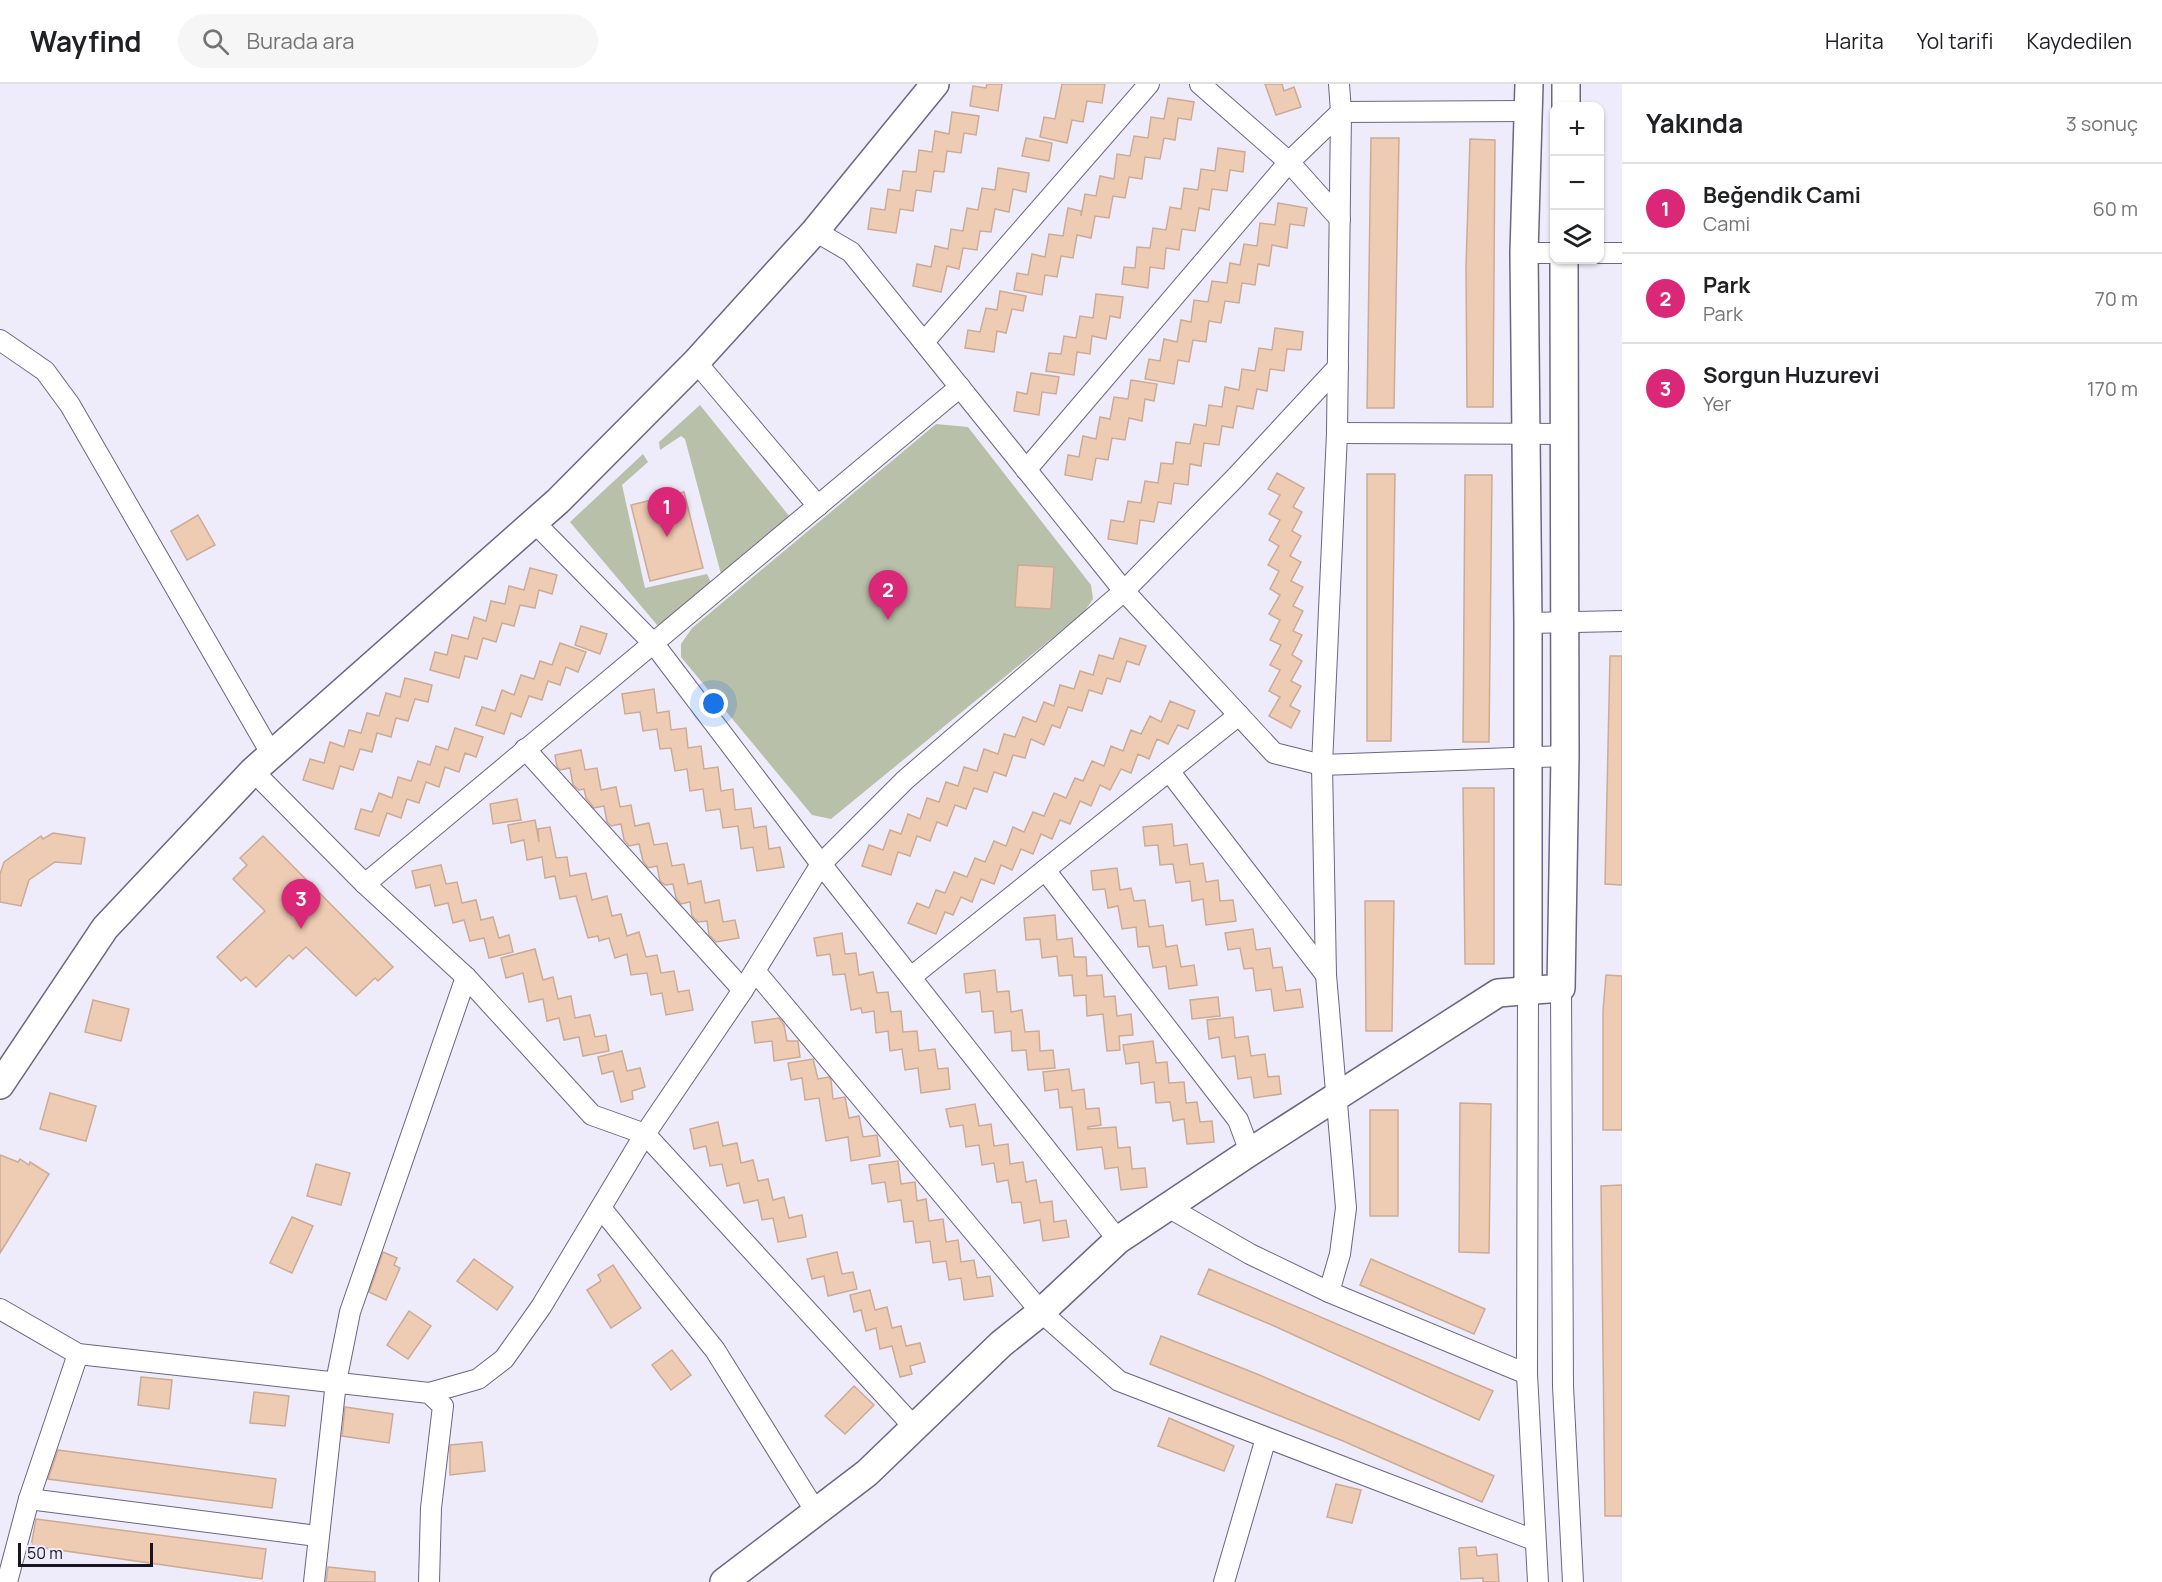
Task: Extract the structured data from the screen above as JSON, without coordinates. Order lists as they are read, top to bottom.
{
  "scale_bar": "50 m",
  "page": {
    "header": "Wayfind",
    "search": "Burada ara",
    "nav": ["Harita", "Yol tarifi", "Kaydedilen"],
    "heading": ["Yakında", "3 sonuç"],
    "map_buttons": ["+", "−"],
    "list": [
      {
        "mark": "1",
        "name": "Beğendik Cami",
        "note": "Cami",
        "value": "60 m"
      },
      {
        "mark": "2",
        "name": "Park",
        "note": "Park",
        "value": "70 m"
      },
      {
        "mark": "3",
        "name": "Sorgun Huzurevi",
        "note": "Yer",
        "value": "170 m"
      }
    ],
    "pins": ["1", "2", "3"],
    "scale": "50 m"
  }
}
